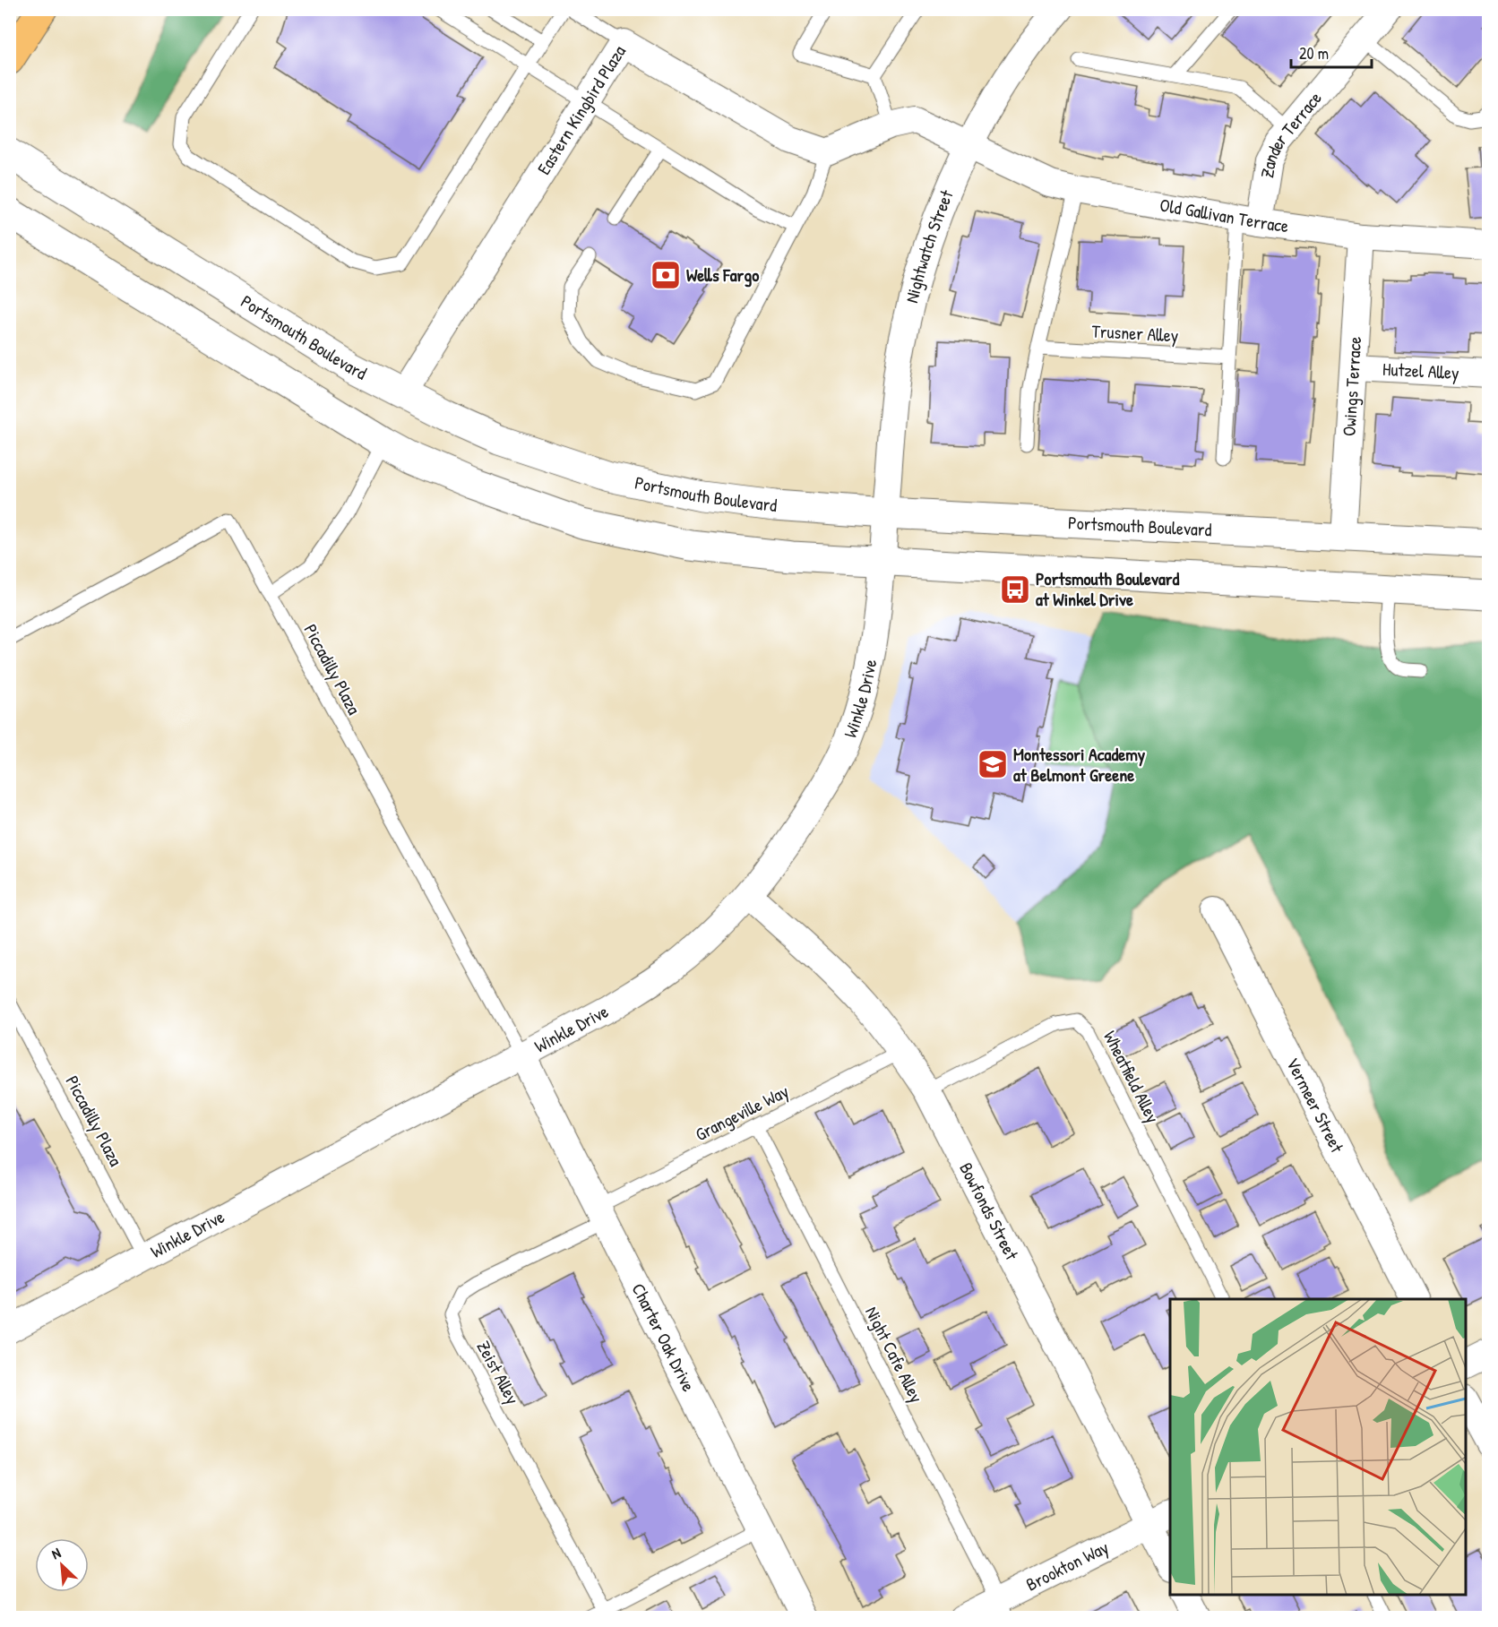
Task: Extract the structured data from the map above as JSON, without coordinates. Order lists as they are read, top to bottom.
{
  "streets": {
    "street": [
      "Eastern Kingbird Plaza",
      "Zander Terrace",
      "Old Gallivan Terrace",
      "Nightwatch Street",
      "Portsmouth Boulevard",
      "Hutzel Alley",
      "Owings Terrace",
      "Winkle Drive",
      "Vermeer Street",
      "Bowfonds Street",
      "Charter Oak Drive",
      "Brookton Way"
    ],
    "lane": [
      "Trusner Alley",
      "Piccadilly Plaza",
      "Wheatfield Alley",
      "Grangeville Way",
      "Night Cafe Alley",
      "Zeist Alley"
    ]
  },
  "crossings": [
    ["Eastern Kingbird Plaza", "Portsmouth Boulevard"],
    ["Zander Terrace", "Old Gallivan Terrace"],
    ["Old Gallivan Terrace", "Nightwatch Street"],
    ["Old Gallivan Terrace", "Owings Terrace"],
    ["Nightwatch Street", "Portsmouth Boulevard"],
    ["Nightwatch Street", "Winkle Drive"],
    ["Portsmouth Boulevard", "Owings Terrace"],
    ["Portsmouth Boulevard", "Winkle Drive"],
    ["Hutzel Alley", "Owings Terrace"],
    ["Piccadilly Plaza", "Winkle Drive"],
    ["Piccadilly Plaza", "Charter Oak Drive"],
    ["Winkle Drive", "Bowfonds Street"],
    ["Winkle Drive", "Charter Oak Drive"],
    ["Wheatfield Alley", "Bowfonds Street"],
    ["Grangeville Way", "Bowfonds Street"],
    ["Grangeville Way", "Charter Oak Drive"],
    ["Grangeville Way", "Night Cafe Alley"],
    ["Grangeville Way", "Zeist Alley"],
    ["Bowfonds Street", "Brookton Way"],
    ["Charter Oak Drive", "Zeist Alley"],
    ["Night Cafe Alley", "Brookton Way"]
  ],
  "places": {
    "bank": ["Wells Fargo"],
    "bus stop": ["Portsmouth Boulevard at Winkel Drive"],
    "school or university": ["Montessori Academy at Belmont Greene"]
  },
  "scale_bar": "20 m",
  "north": "top left"
}
